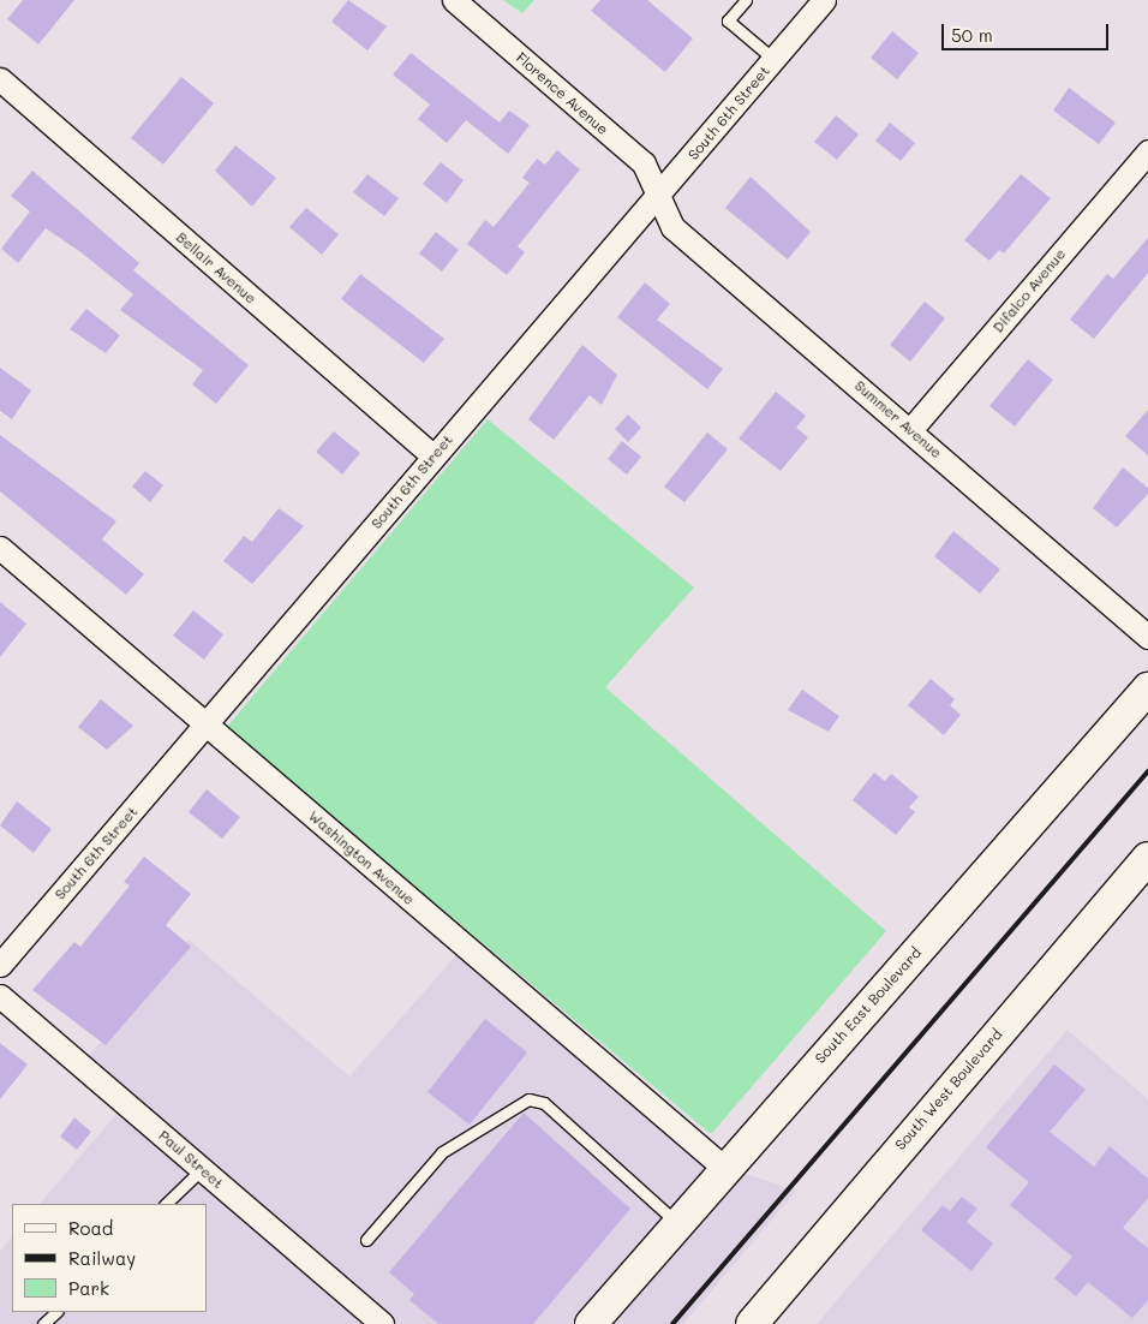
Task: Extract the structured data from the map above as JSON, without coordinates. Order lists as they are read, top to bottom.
{
  "streets": {
    "main road": ["South East Boulevard", "South West Boulevard"],
    "street": [
      "Florence Avenue",
      "South 6th Street",
      "Bellair Avenue",
      "Difalco Avenue",
      "Summer Avenue",
      "Washington Avenue",
      "Paul Street"
    ]
  },
  "crossings": [
    ["Florence Avenue", "South 6th Street"],
    ["Florence Avenue", "Summer Avenue"],
    ["South 6th Street", "Bellair Avenue"],
    ["South 6th Street", "Summer Avenue"],
    ["South 6th Street", "Washington Avenue"],
    ["Difalco Avenue", "Summer Avenue"],
    ["Washington Avenue", "South East Boulevard"]
  ],
  "legend": ["Road", "Railway", "Park"],
  "scale_bar": "50 m"
}
